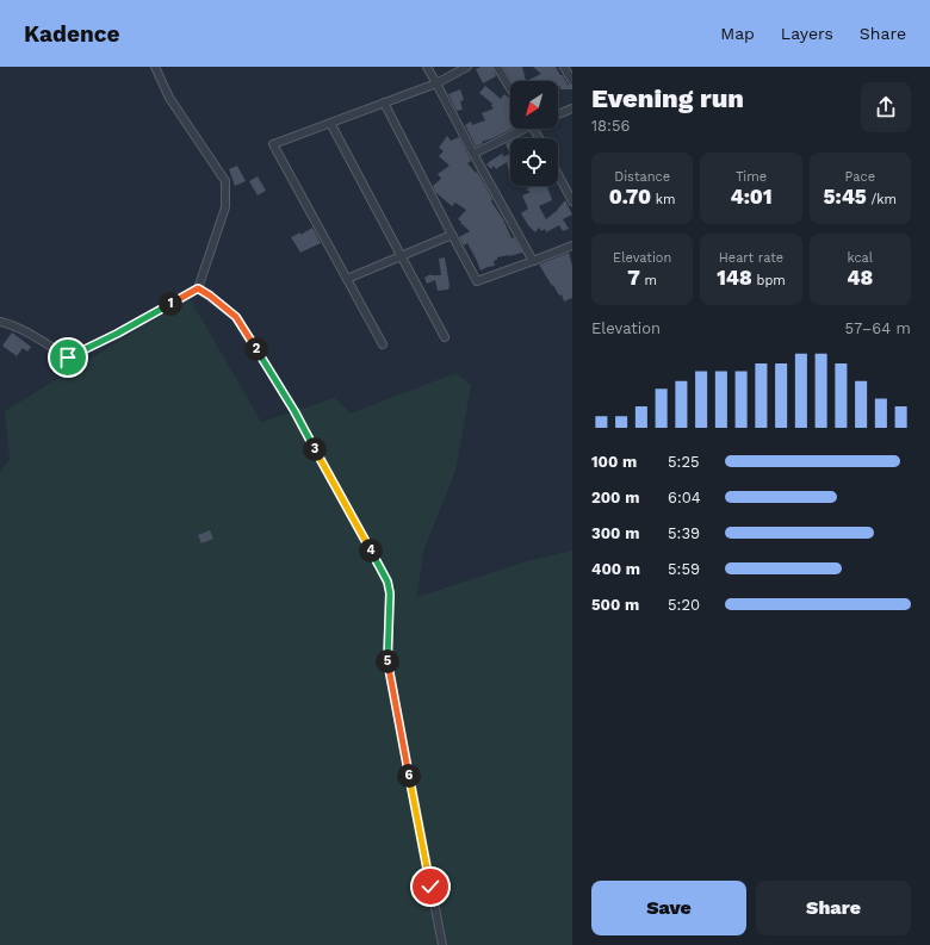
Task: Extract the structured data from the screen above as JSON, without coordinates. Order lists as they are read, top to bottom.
{
  "north": "bottom left",
  "page": {
    "header": "Kadence",
    "nav": ["Map", "Layers", "Share"],
    "heading": ["Evening run", "18:56"],
    "stats": [
      ["Distance", "0.70 km"],
      ["Time", "4:01"],
      ["Pace", "5:45 /km"],
      ["Elevation", "7 m"],
      ["Heart rate", "148 bpm"],
      ["kcal", "48"]
    ],
    "pins": [
      "1",
      "2",
      "3",
      "4",
      "5",
      "6"
    ],
    "chart": ["Elevation", "57–64 m"],
    "list": [
      {
        "name": "100 m",
        "note": "5:25"
      },
      {
        "name": "200 m",
        "note": "6:04"
      },
      {
        "name": "300 m",
        "note": "5:39"
      },
      {
        "name": "400 m",
        "note": "5:59"
      },
      {
        "name": "500 m",
        "note": "5:20"
      }
    ],
    "buttons": ["Save", "Share"]
  }
}
